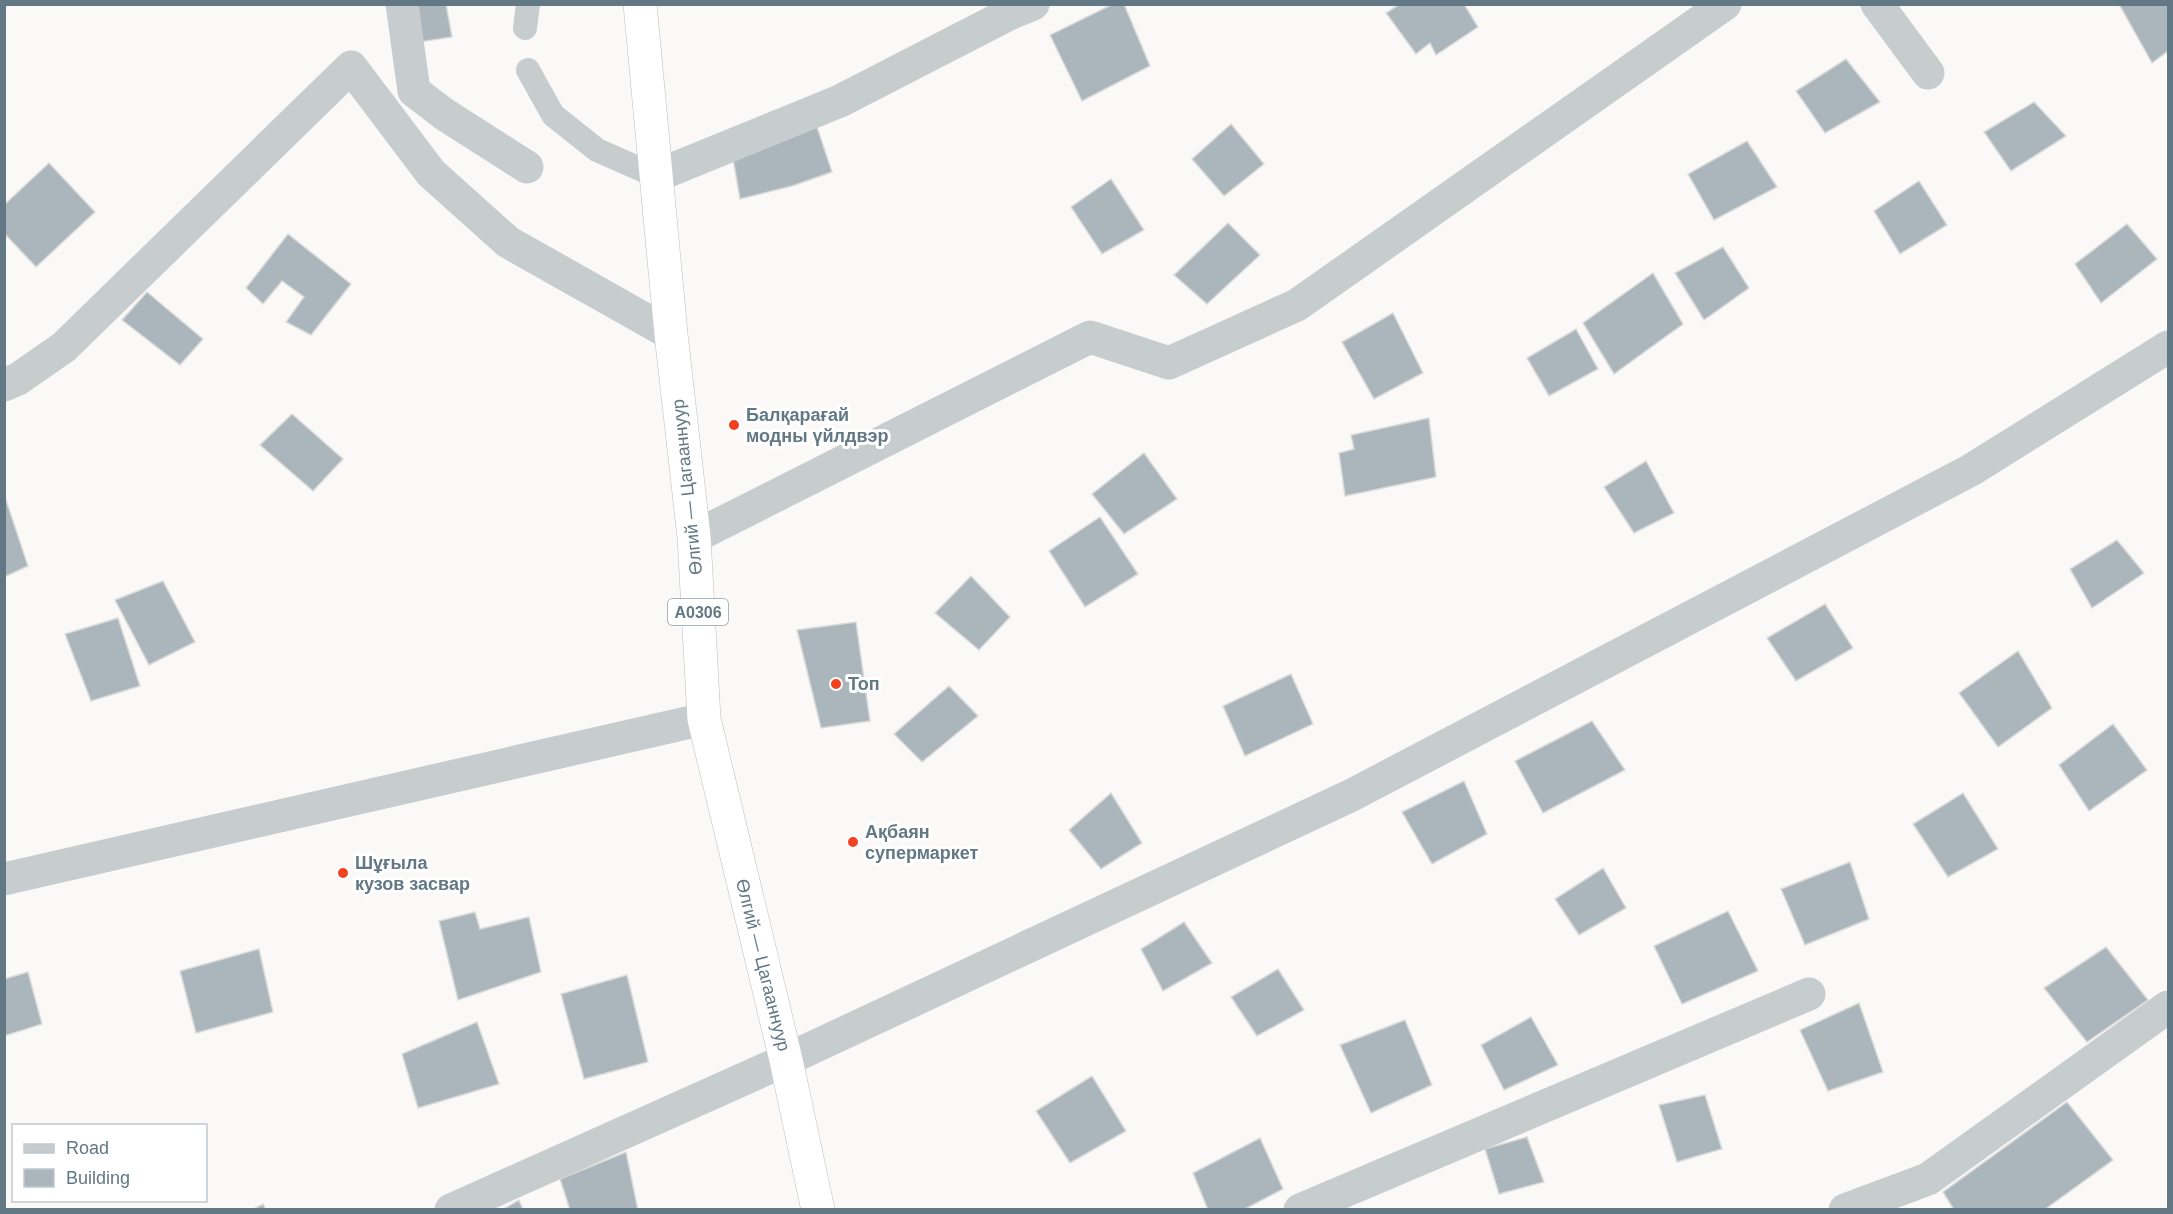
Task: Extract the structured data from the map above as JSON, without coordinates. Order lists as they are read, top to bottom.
{
  "streets": {
    "highway": ["Өлгий — Цагааннуур", "A0306"]
  },
  "places": [
    "Балқарағай модны үйлдвэр",
    "Топ",
    "Ақбаян супермаркет",
    "Шұғыла кузов засвар"
  ],
  "legend": ["Road", "Building"]
}
